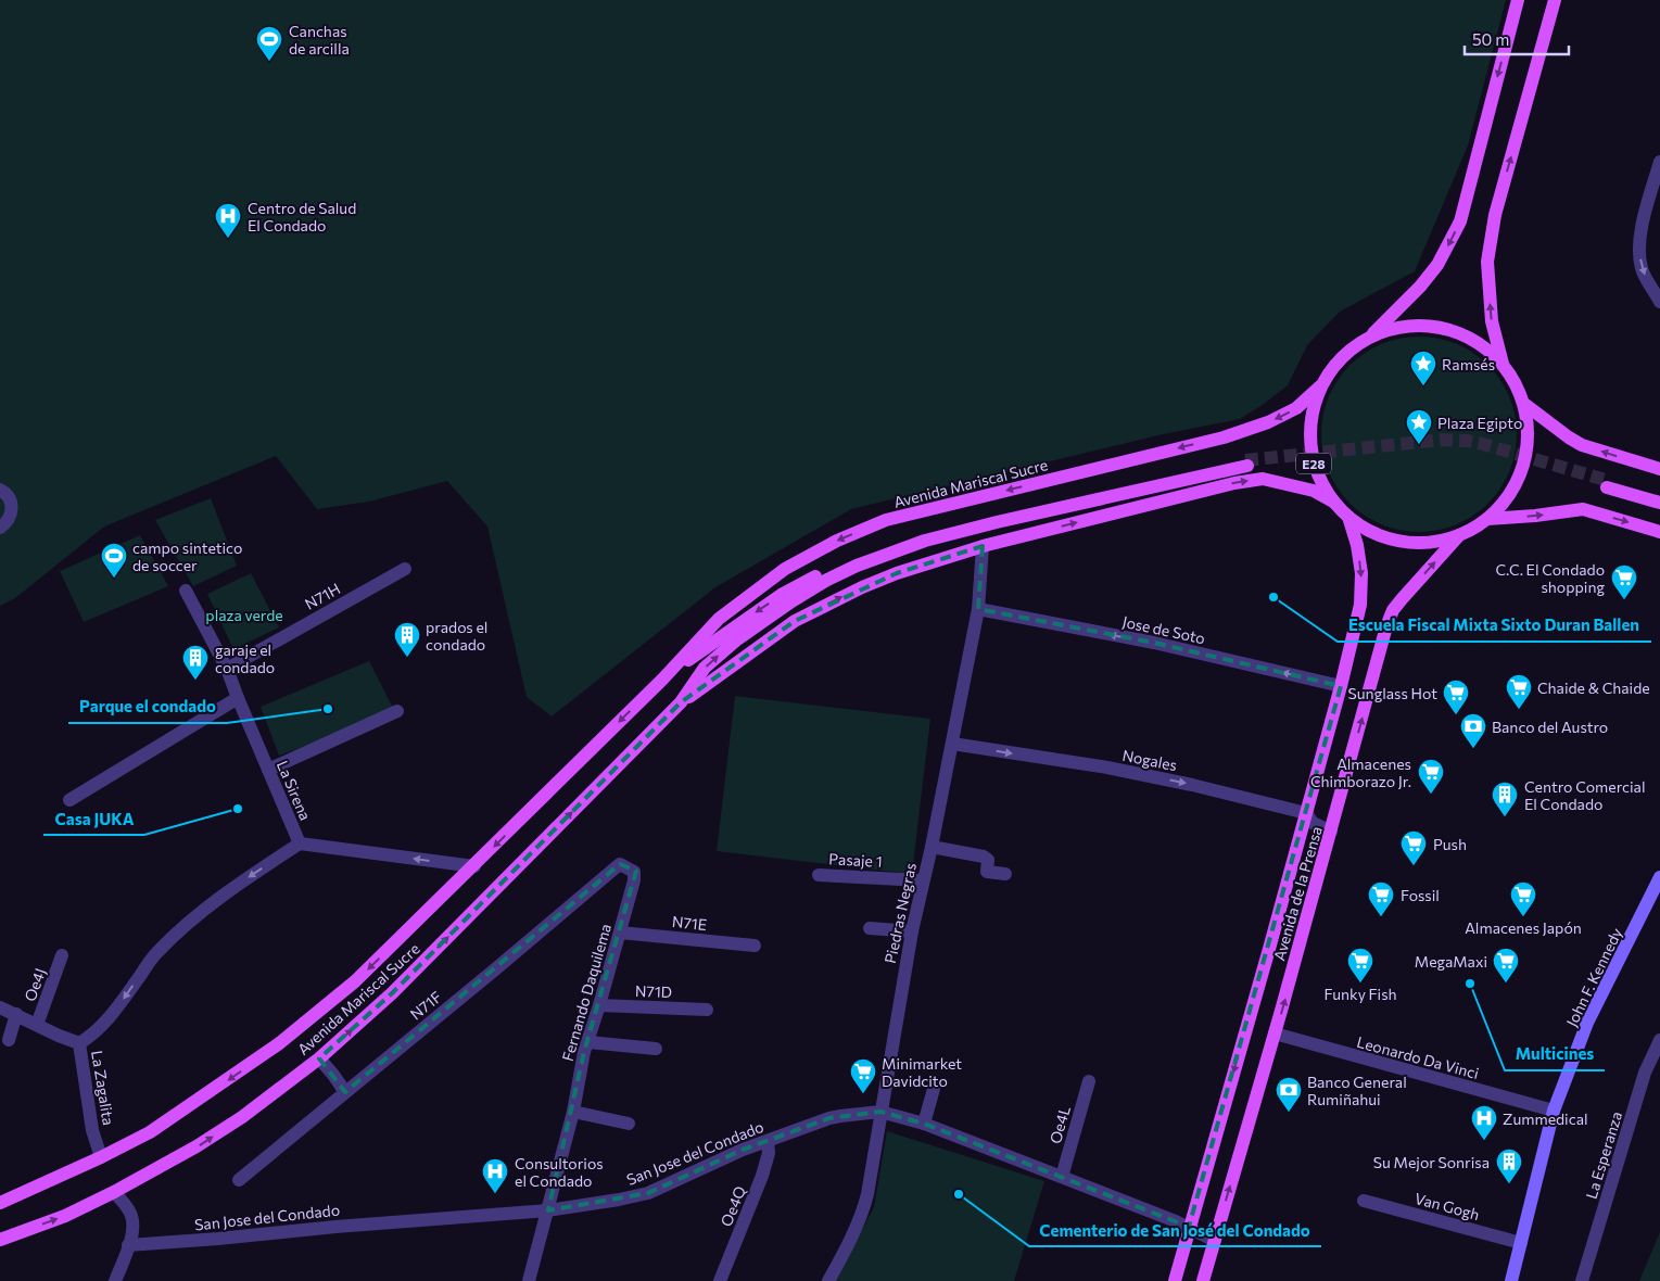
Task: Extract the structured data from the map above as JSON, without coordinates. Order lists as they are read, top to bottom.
{
  "streets": {
    "main road": [
      "E28",
      "Avenida Mariscal Sucre",
      "Avenida de la Prensa",
      "John F. Kennedy"
    ],
    "street": [
      "N71H",
      "Jose de Soto",
      "Nogales",
      "La Sirena",
      "Pasaje 1",
      "Piedras Negras",
      "N71E",
      "Oe4J",
      "N71D",
      "Fernando Daquilema",
      "N71F",
      "Leonardo Da Vinci",
      "La Zagalita",
      "Oe4L",
      "San Jose del Condado",
      "La Esperanza",
      "Oe4Q",
      "Van Gogh"
    ]
  },
  "crossings": [
    ["E28", "Avenida Mariscal Sucre"],
    ["E28", "Avenida de la Prensa"],
    ["Avenida Mariscal Sucre", "La Sirena"],
    ["Avenida Mariscal Sucre", "Piedras Negras"],
    ["Avenida Mariscal Sucre", "La Zagalita"],
    ["N71H", "La Sirena"],
    ["Jose de Soto", "Avenida de la Prensa"],
    ["Jose de Soto", "Piedras Negras"],
    ["Nogales", "Avenida de la Prensa"],
    ["Nogales", "Piedras Negras"],
    ["Pasaje 1", "Piedras Negras"],
    ["Avenida de la Prensa", "Leonardo Da Vinci"],
    ["Avenida de la Prensa", "San Jose del Condado"],
    ["Piedras Negras", "San Jose del Condado"],
    ["N71E", "Fernando Daquilema"],
    ["John F. Kennedy", "Leonardo Da Vinci"],
    ["John F. Kennedy", "Van Gogh"],
    ["Oe4J", "La Zagalita"],
    ["N71D", "Fernando Daquilema"],
    ["Fernando Daquilema", "N71F"],
    ["Fernando Daquilema", "San Jose del Condado"],
    ["Oe4L", "San Jose del Condado"],
    ["San Jose del Condado", "Oe4Q"]
  ],
  "one_way": ["Jose de Soto", "Nogales", "La Sirena"],
  "parks": ["plaza verde"],
  "places": {
    "sports": ["Canchas de arcilla", "campo sintetico de soccer"],
    "hospital": ["Centro de Salud El Condado", "Zummedical", "Consultorios el Condado"],
    "place": ["Ramsés", "Plaza Egipto"],
    "other": [
      "Escuela Fiscal Mixta Sixto Duran Ballen",
      "Parque el condado",
      "Casa JUKA",
      "Multicines",
      "Cementerio de San José del Condado"
    ],
    "supermarket": [
      "C.C. El Condado shopping",
      "Chaide & Chaide",
      "Sunglass Hot",
      "Almacenes Chimborazo Jr.",
      "Push",
      "Fossil",
      "Almacenes Japón",
      "Funky Fish",
      "MegaMaxi",
      "Minimarket Davidcito"
    ],
    "building": [
      "prados el condado",
      "garaje el condado",
      "Centro Comercial El Condado",
      "Su Mejor Sonrisa"
    ],
    "bank": ["Banco del Austro", "Banco General Rumiñahui"]
  },
  "scale_bar": "50 m"
}
